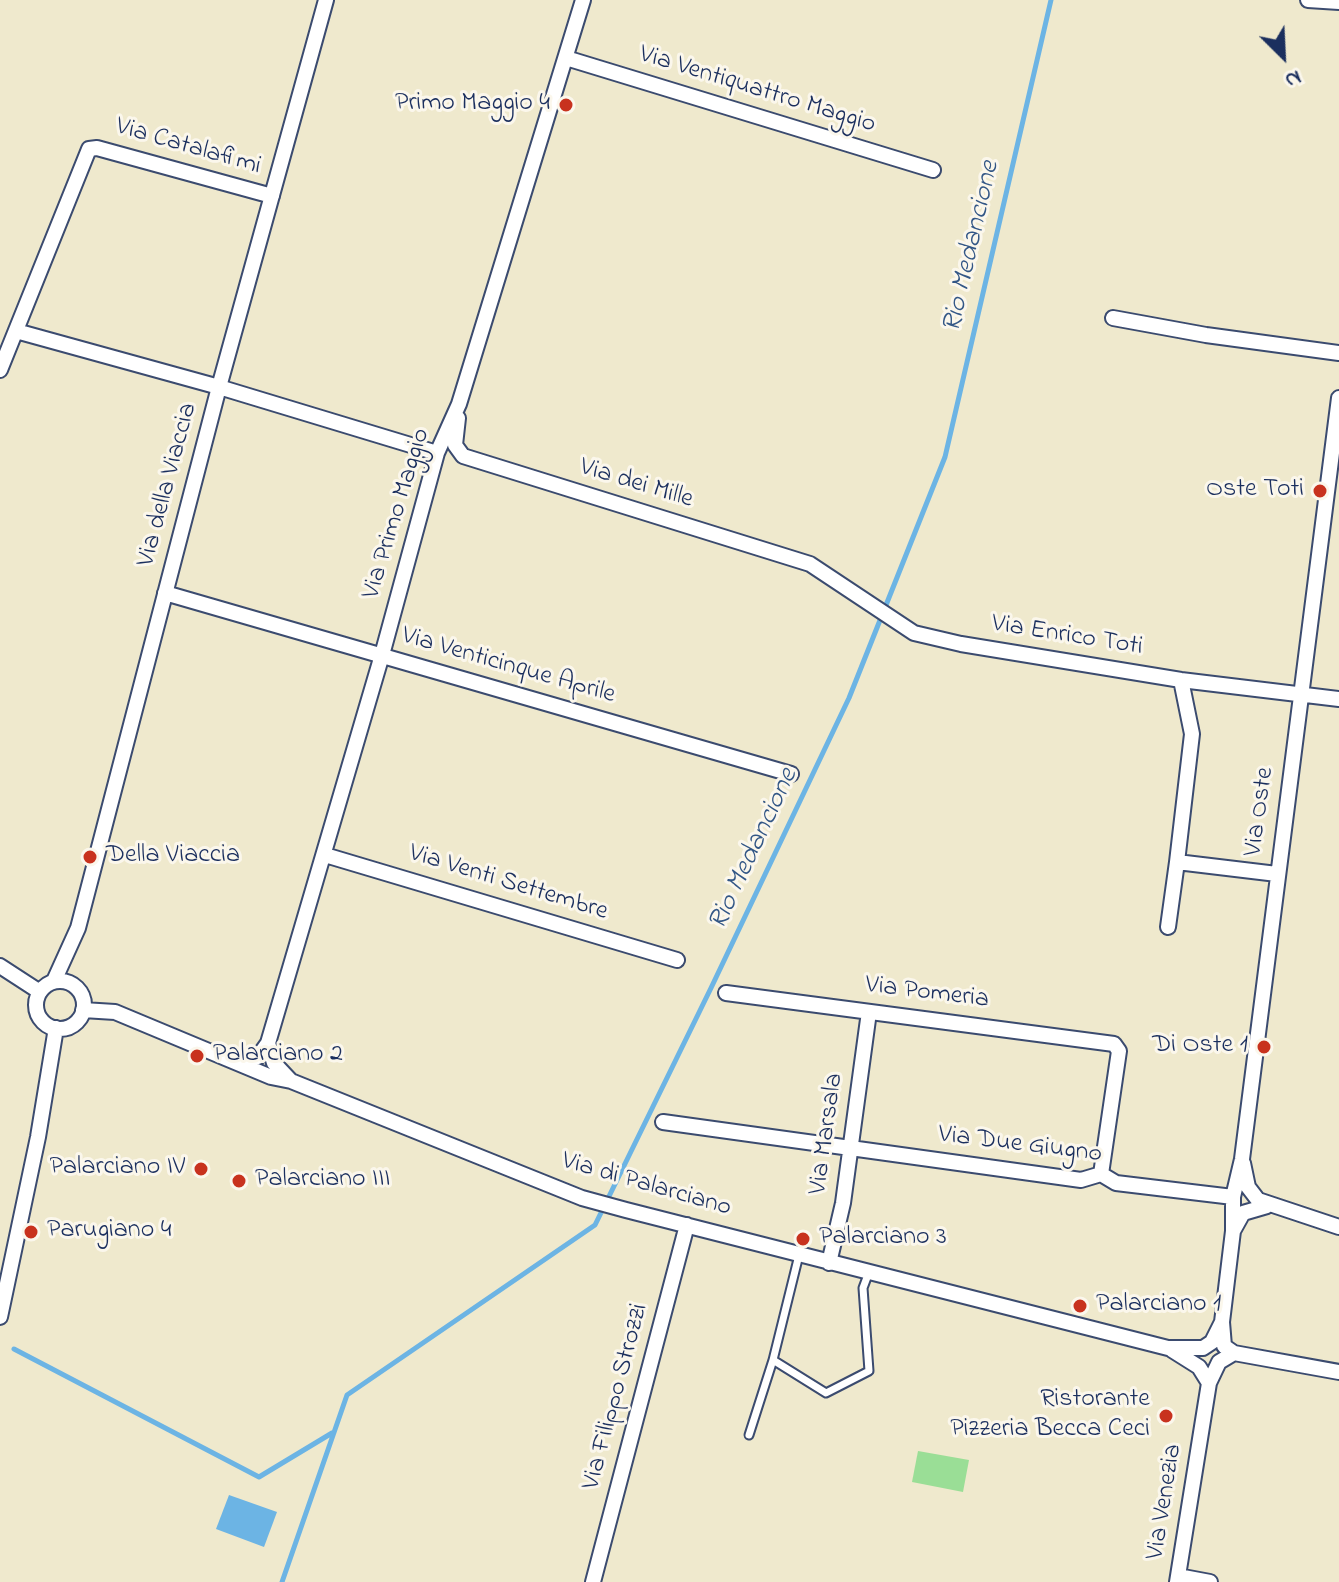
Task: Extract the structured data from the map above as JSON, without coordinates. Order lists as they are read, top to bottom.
{
  "streets": {
    "street": [
      "Via Ventiquattro Maggio",
      "Via Catalafimi",
      "Via della Viaccia",
      "Via dei Mille",
      "Via Primo Maggio",
      "Via Enrico Toti",
      "Via Venticinque Aprile",
      "Via Oste",
      "Via Venti Settembre",
      "Via Pomeria",
      "Via Marsala",
      "Via Due Giugno",
      "Via di Palarciano",
      "Via Filippo Strozzi",
      "Via Venezia"
    ]
  },
  "crossings": [
    ["Via Ventiquattro Maggio", "Via Primo Maggio"],
    ["Via Catalafimi", "Via della Viaccia"],
    ["Via della Viaccia", "Via Venticinque Aprile"],
    ["Via della Viaccia", "Via di Palarciano"],
    ["Via dei Mille", "Via Primo Maggio"],
    ["Via dei Mille", "Via Enrico Toti"],
    ["Via Primo Maggio", "Via Venticinque Aprile"],
    ["Via Primo Maggio", "Via Venti Settembre"],
    ["Via Enrico Toti", "Via Oste"],
    ["Via Oste", "Via Due Giugno"],
    ["Via Oste", "Via di Palarciano"],
    ["Via Oste", "Via Venezia"],
    ["Via Pomeria", "Via Marsala"],
    ["Via Pomeria", "Via Due Giugno"],
    ["Via Marsala", "Via Due Giugno"],
    ["Via Marsala", "Via di Palarciano"],
    ["Via di Palarciano", "Via Filippo Strozzi"]
  ],
  "water": ["Rio Medancione"],
  "places": [
    "Primo Maggio 4",
    "Oste Toti",
    "Della Viaccia",
    "Di Oste 1",
    "Palarciano 2",
    "Palarciano IV",
    "Palarciano III",
    "Parugiano 4",
    "Palarciano 3",
    "Palarciano 1",
    "Ristorante Pizzeria Becca Ceci"
  ],
  "north": "bottom right"
}
